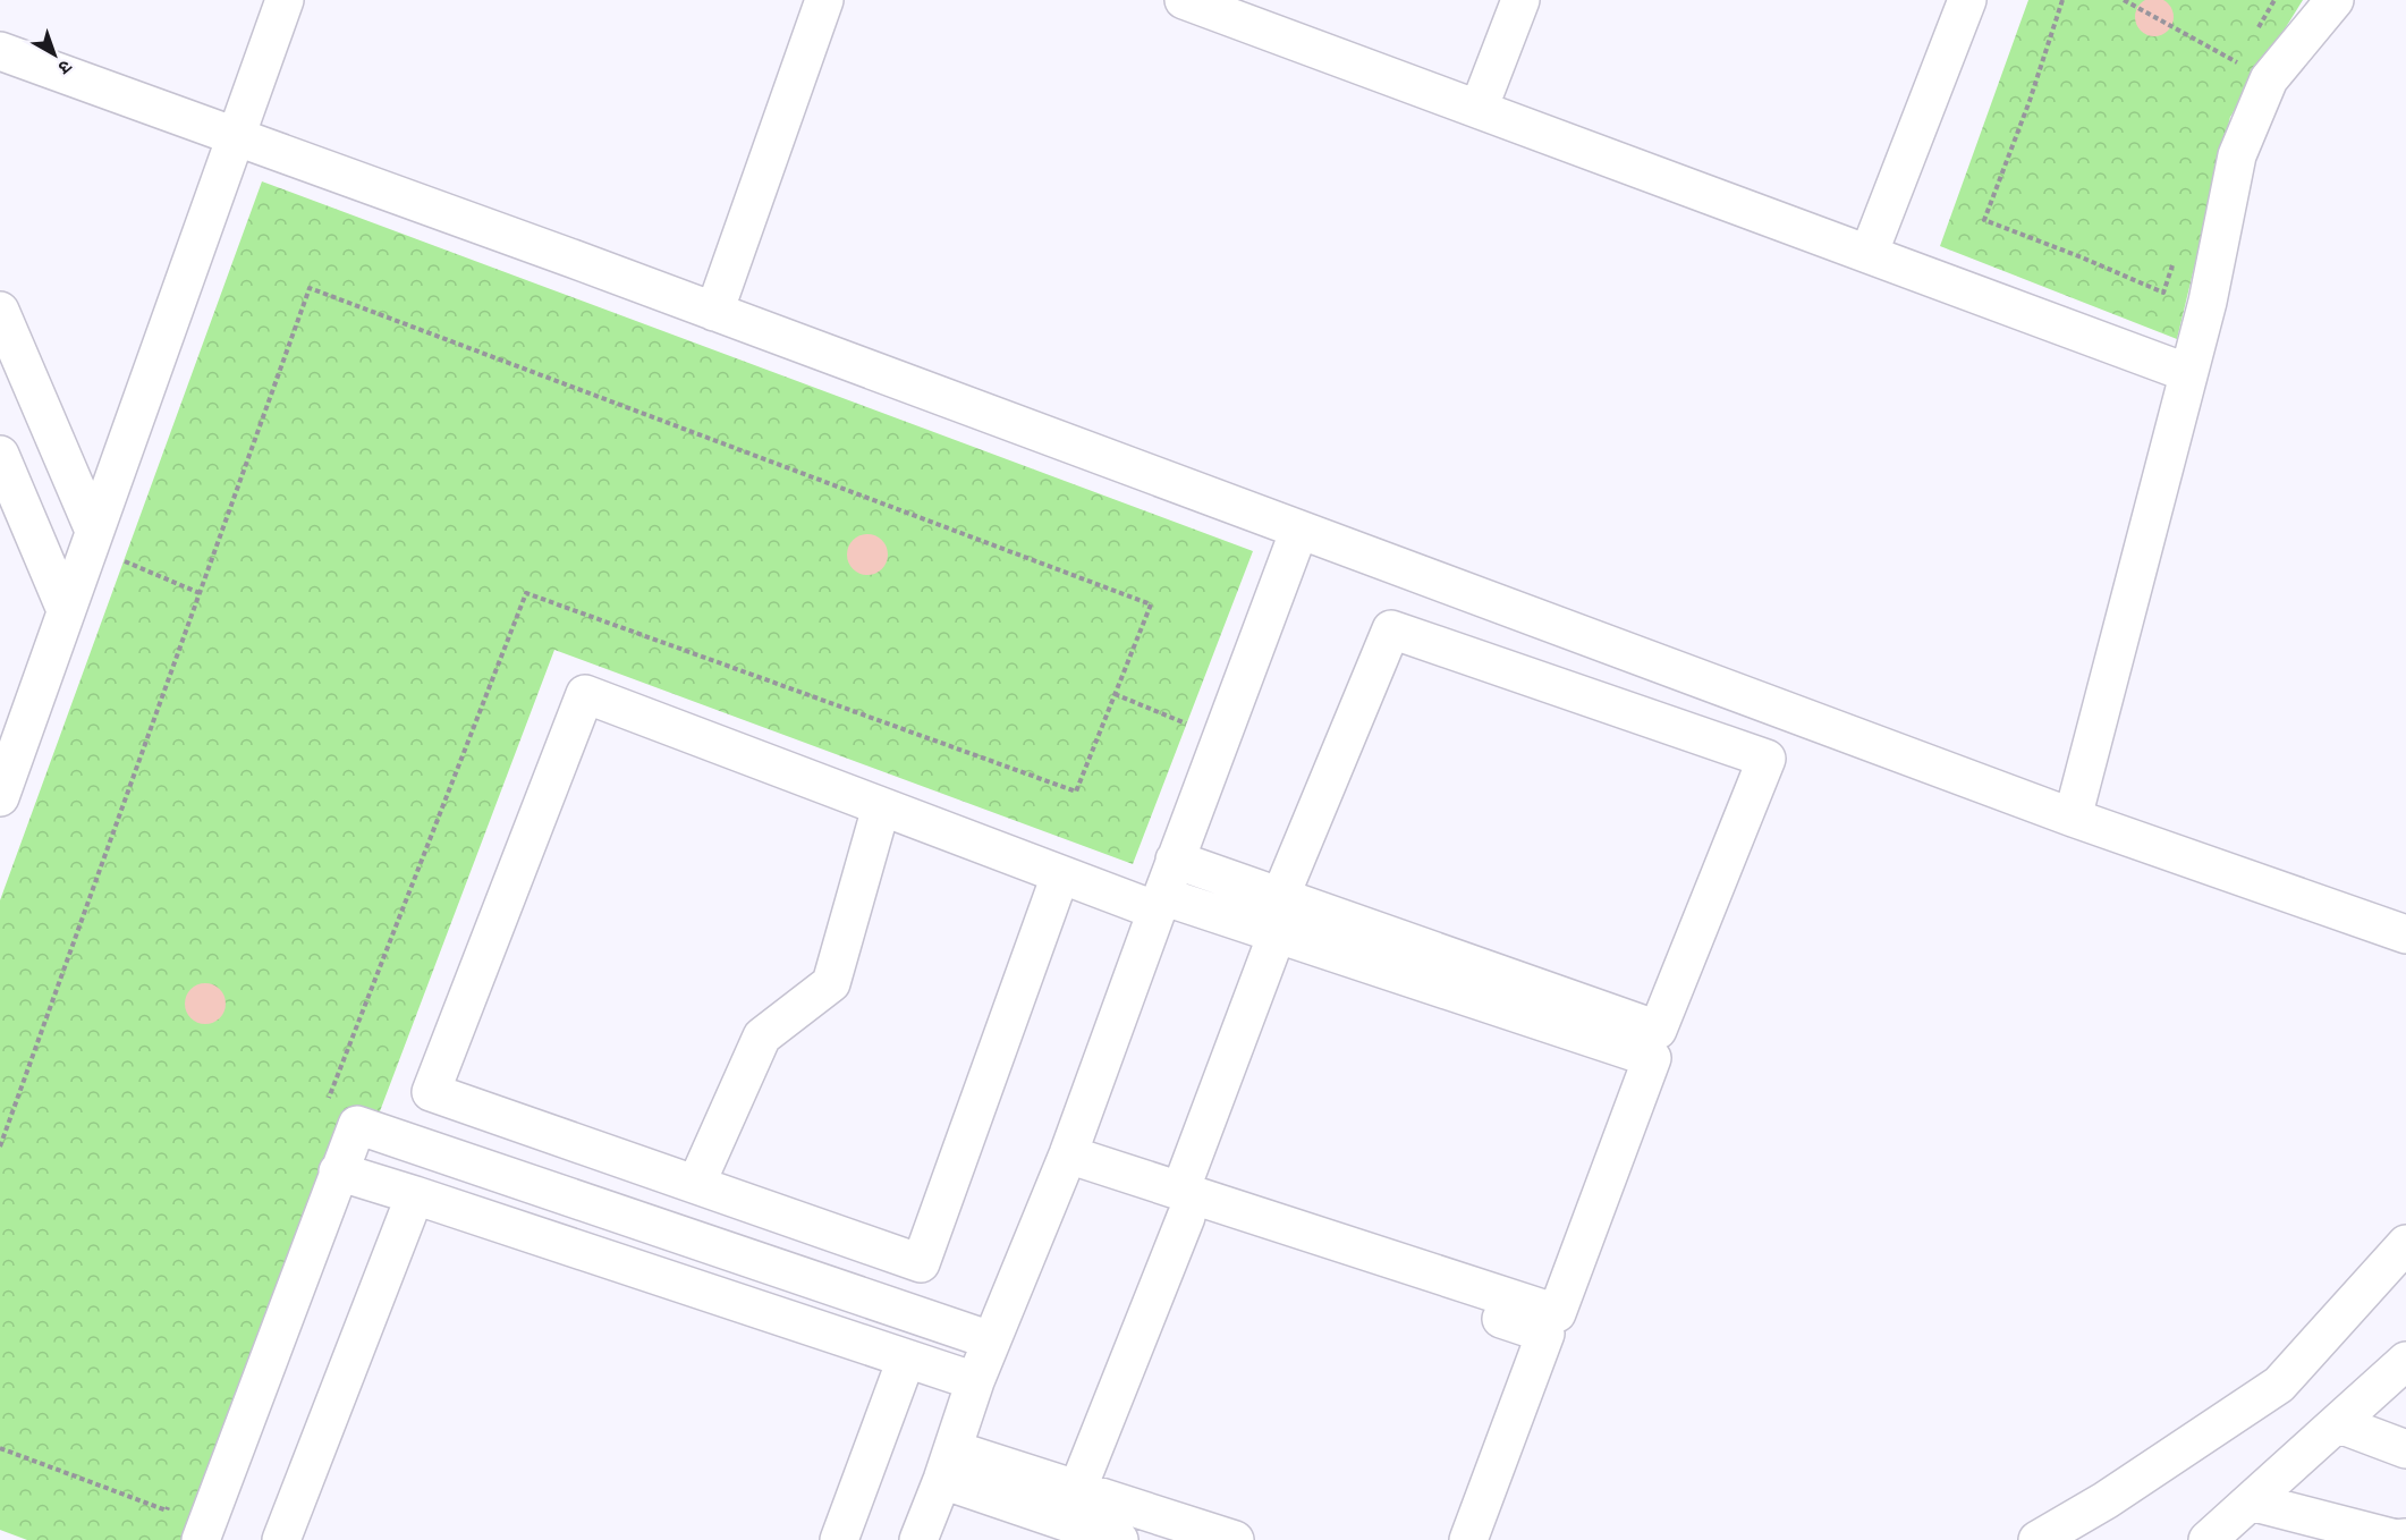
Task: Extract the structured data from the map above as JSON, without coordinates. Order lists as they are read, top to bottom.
{
  "north": "bottom right"
}
